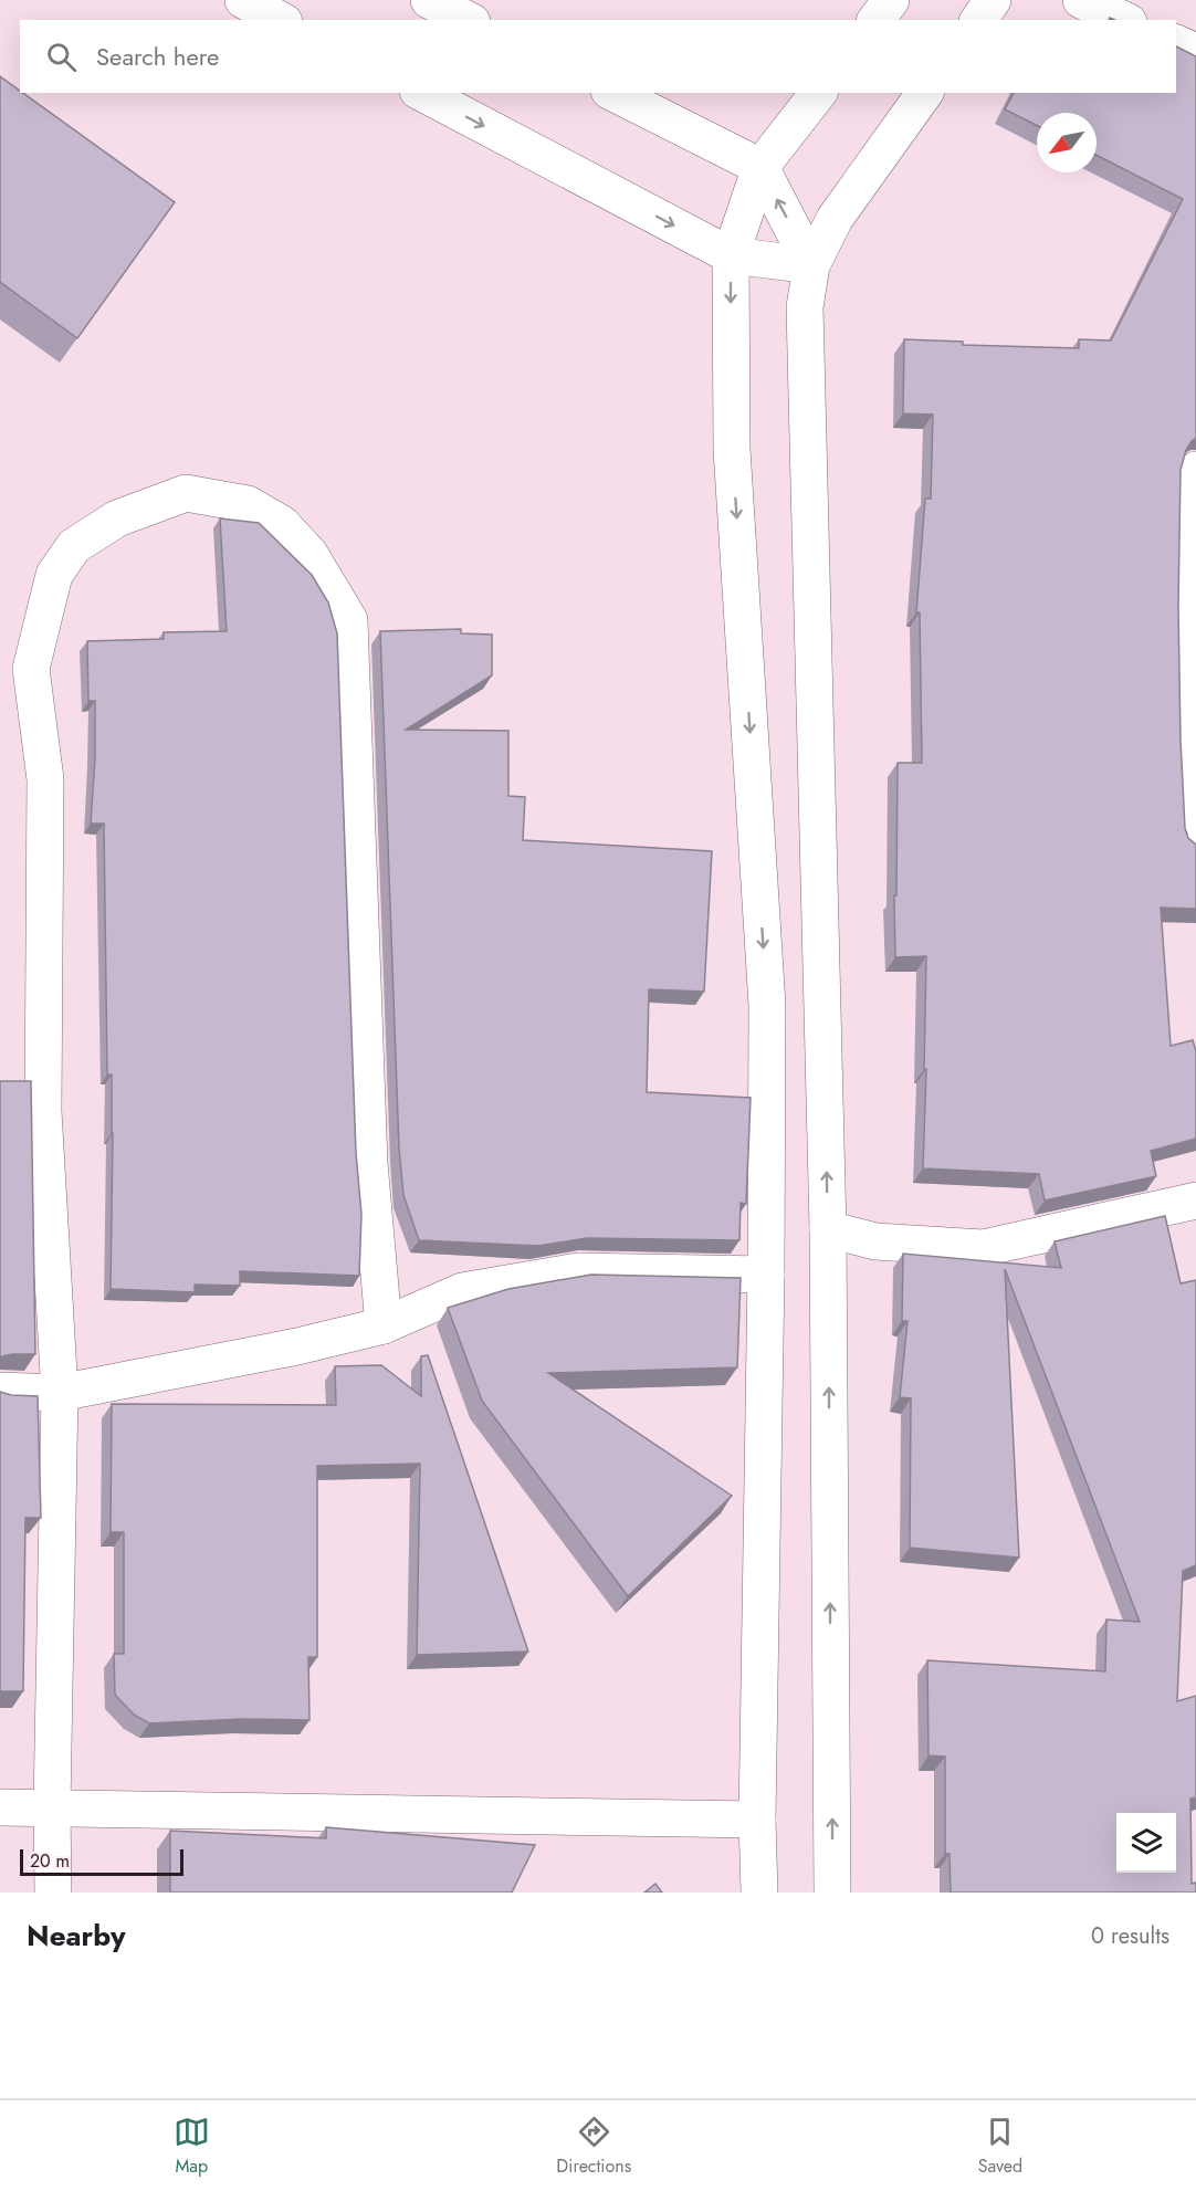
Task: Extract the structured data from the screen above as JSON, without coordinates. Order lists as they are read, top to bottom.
{
  "scale_bar": "20 m",
  "north": "bottom left",
  "page": {
    "search": "Search here",
    "scale": "20 m",
    "heading": ["Nearby", "0 results"],
    "nav": ["Map", "Directions", "Saved"]
  }
}
